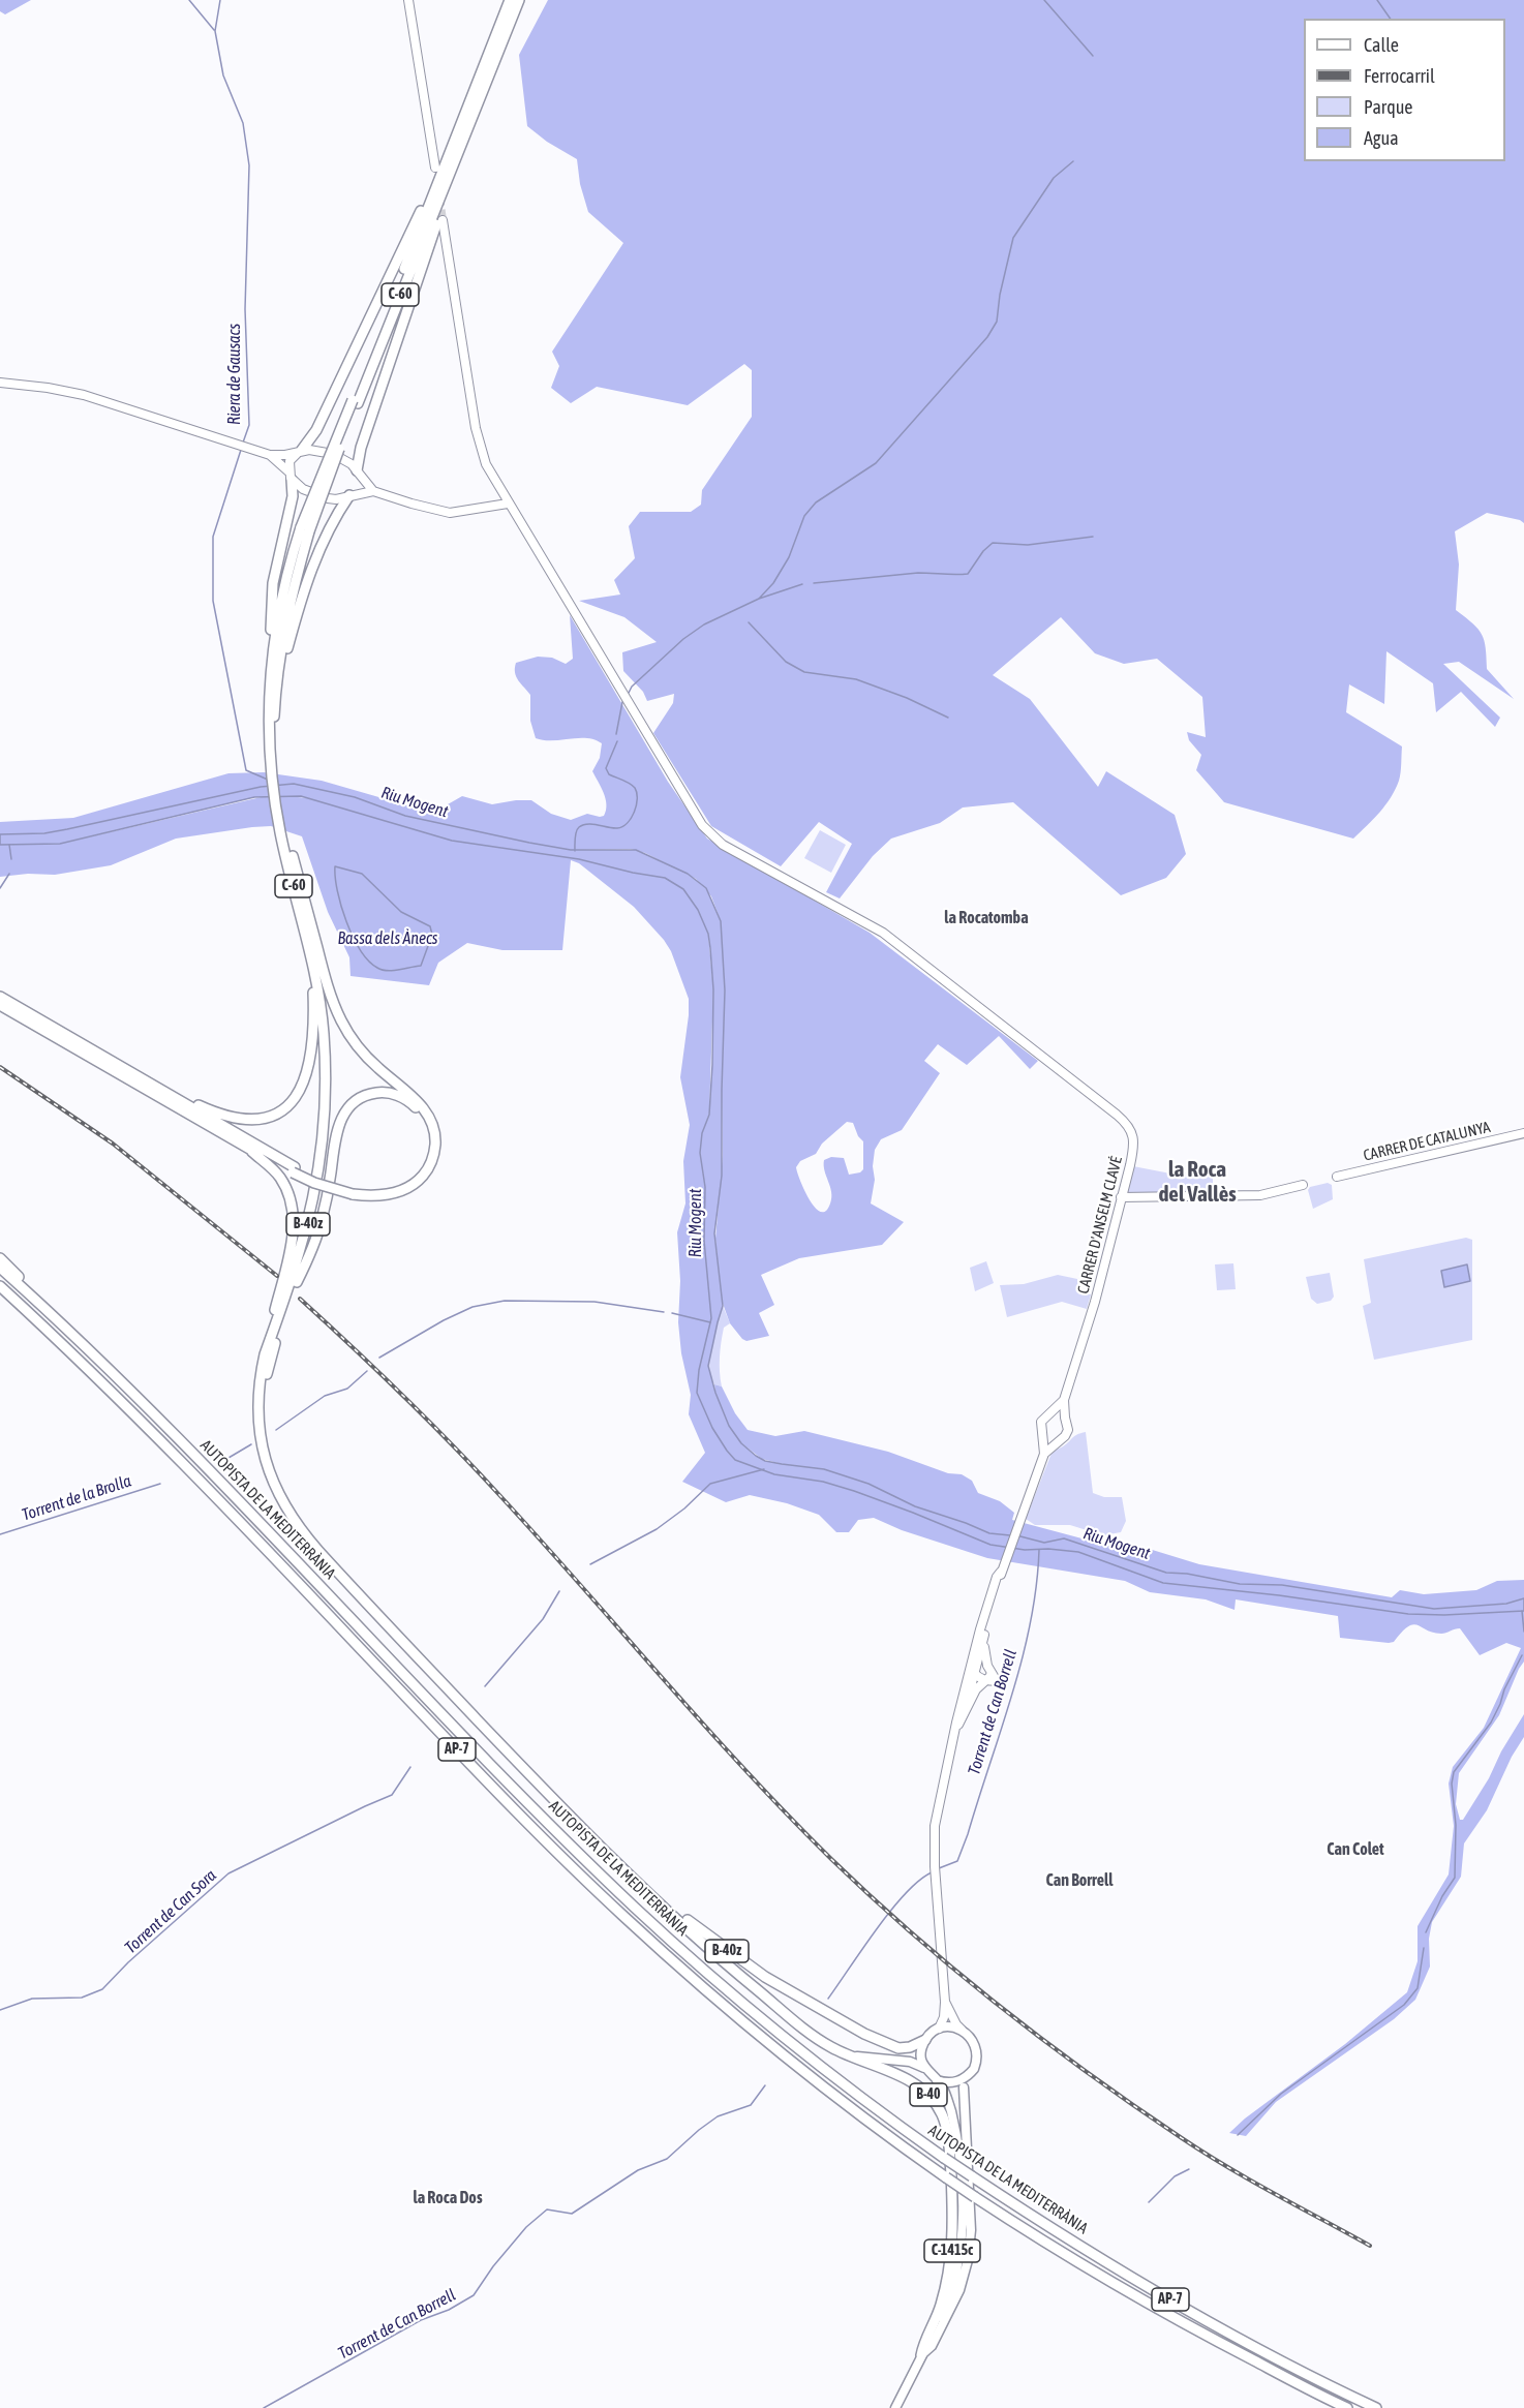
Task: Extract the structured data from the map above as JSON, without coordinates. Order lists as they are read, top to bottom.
{
  "streets": {
    "highway": [
      "C-60",
      "B-40z",
      "AUTOPISTA DE LA MEDITERRÀNIA",
      "AP-7",
      "B-40",
      "C-1415c"
    ],
    "street": ["CARRER DE CATALUNYA", "CARRER D'ANSELM CLAVÉ"]
  },
  "crossings": [
    ["C-60", "B-40z"],
    ["B-40z", "B-40"],
    ["B-40z", "C-1415c"],
    ["CARRER D'ANSELM CLAVÉ", "C-1415c"],
    ["B-40", "C-1415c"]
  ],
  "districts": [
    "la Rocatomba",
    "la Roca del Vallès",
    "Can Colet",
    "Can Borrell",
    "la Roca Dos"
  ],
  "water": [
    "Riera de Gausacs",
    "Riu Mogent",
    "Bassa dels Ànecs",
    "Torrent de la Brolla",
    "Torrent de Can Borrell",
    "Torrent de Can Sora"
  ],
  "legend": [
    "Calle",
    "Ferrocarril",
    "Parque",
    "Agua"
  ]
}
